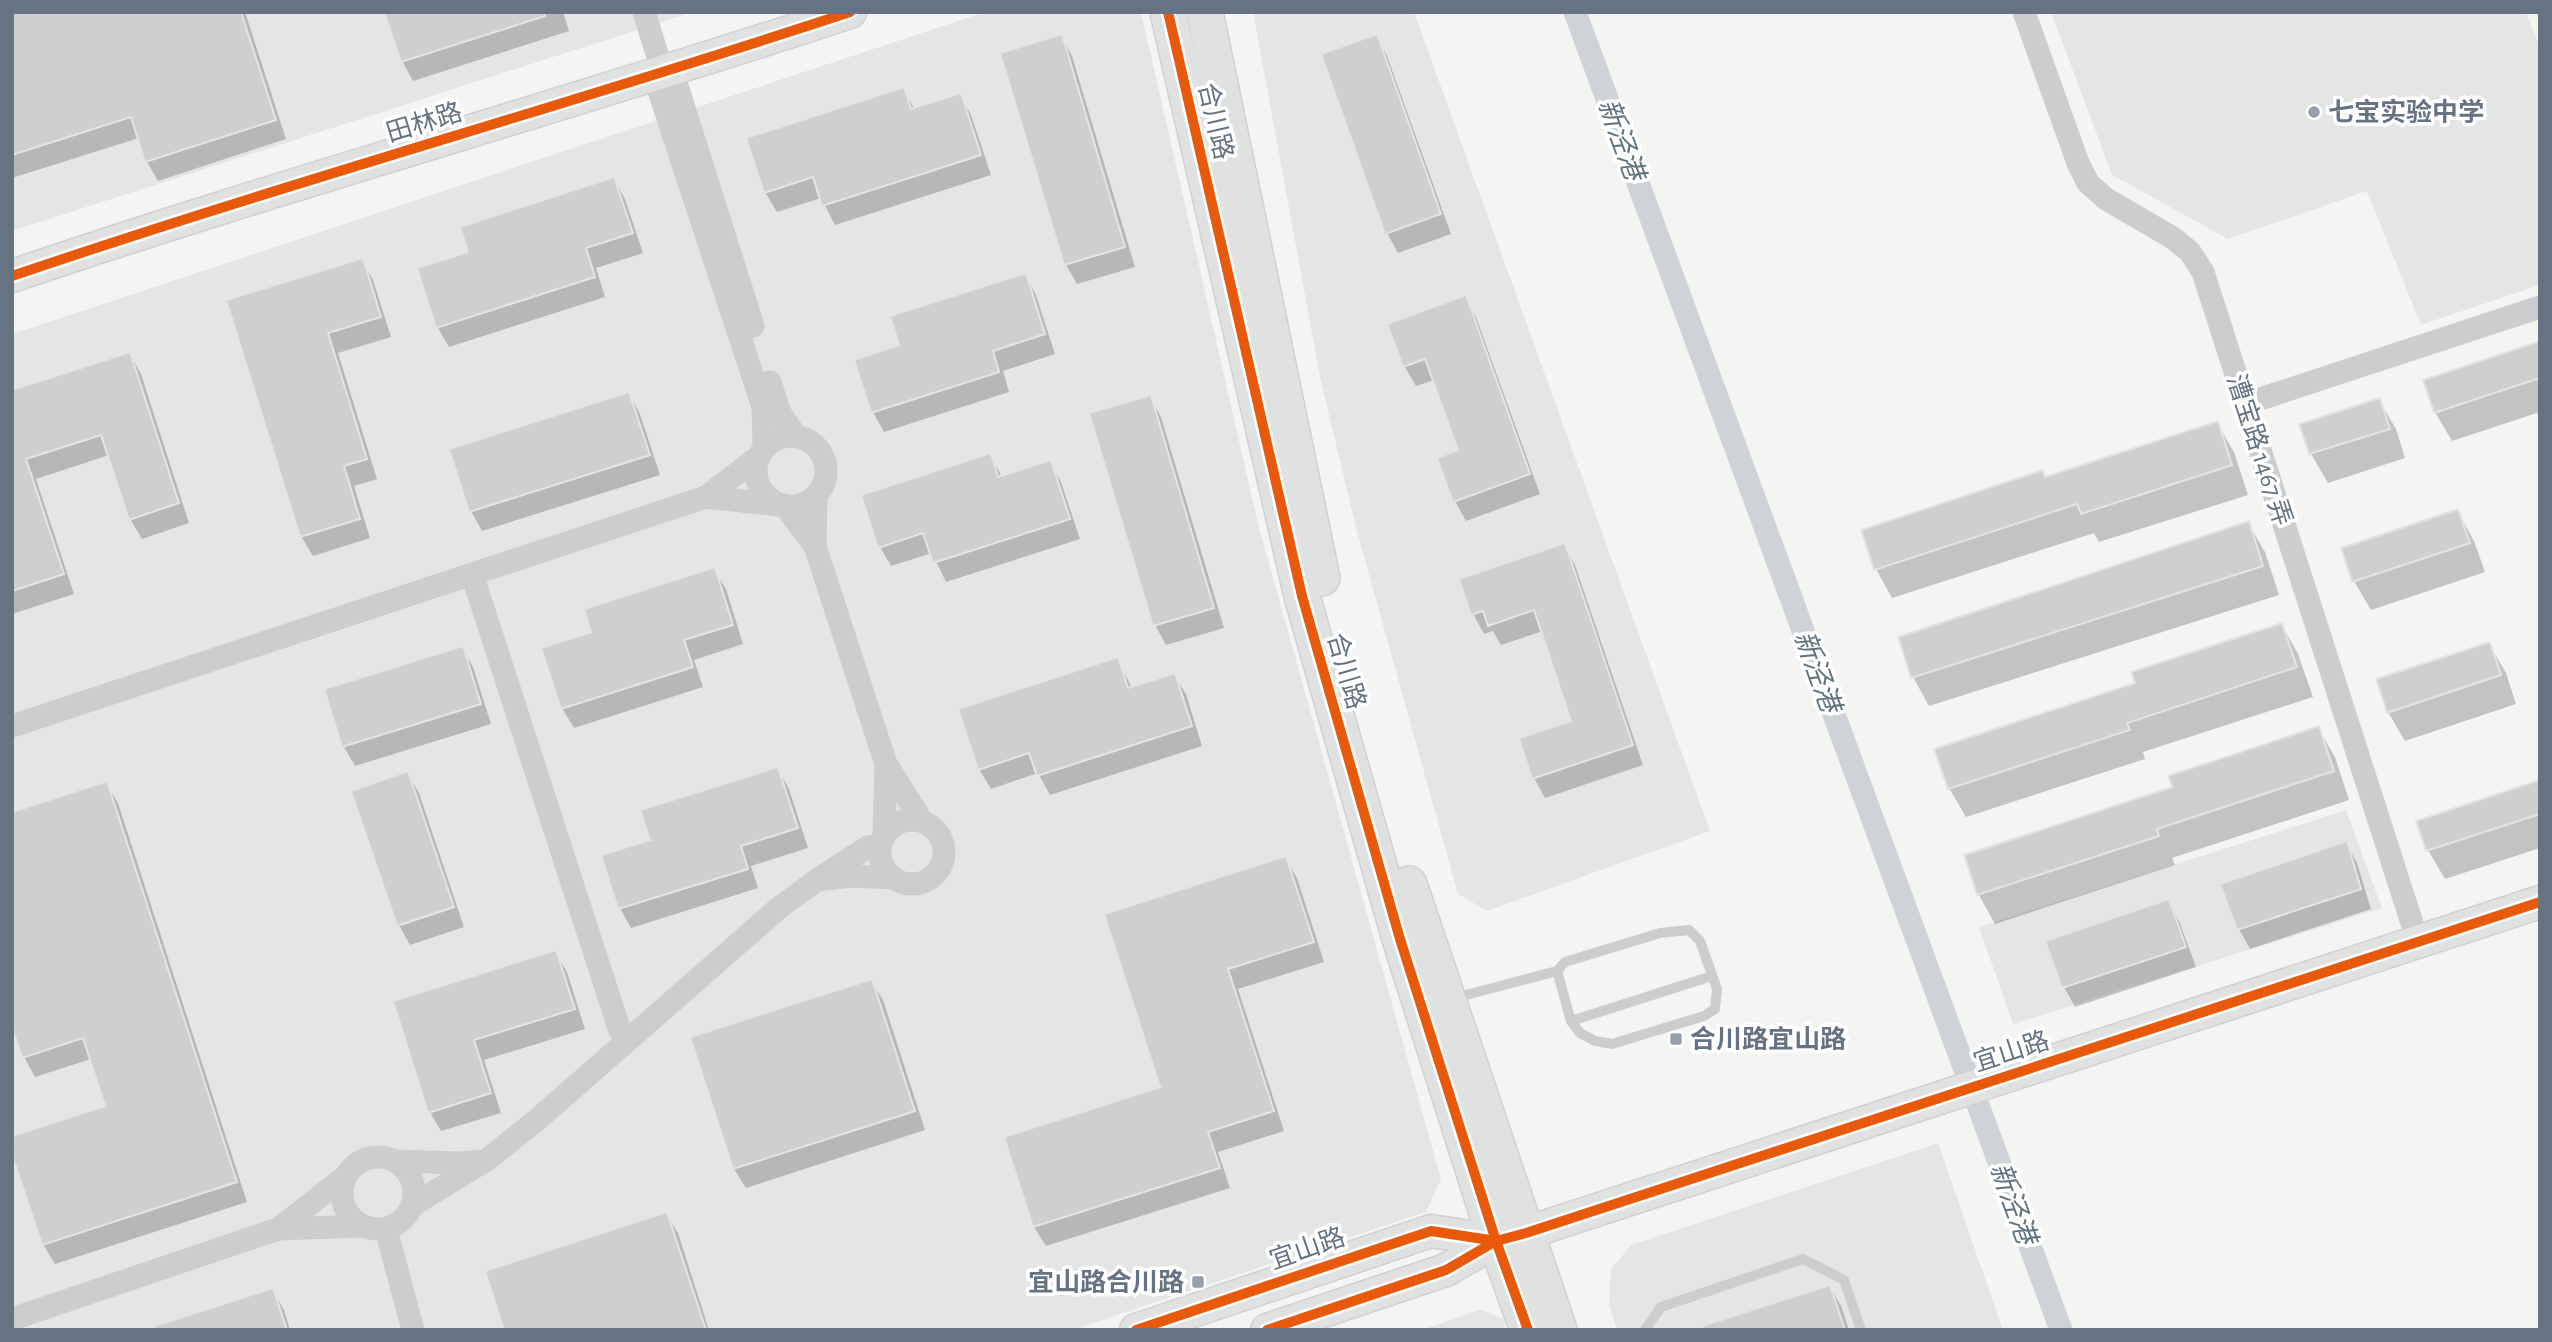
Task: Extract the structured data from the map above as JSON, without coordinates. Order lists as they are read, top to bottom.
{
  "streets": {
    "main road": ["合川路"],
    "street": ["田林路", "漕宝路 1467 弄", "宜山路"]
  },
  "crossings": [
    ["合川路", "宜山路"],
    ["漕宝路 1467 弄", "宜山路"]
  ],
  "water": ["新泾港"],
  "places": {
    "other": ["七宝实验中学"],
    "transit": ["合川路宜山路", "宜山路合川路"]
  }
}
